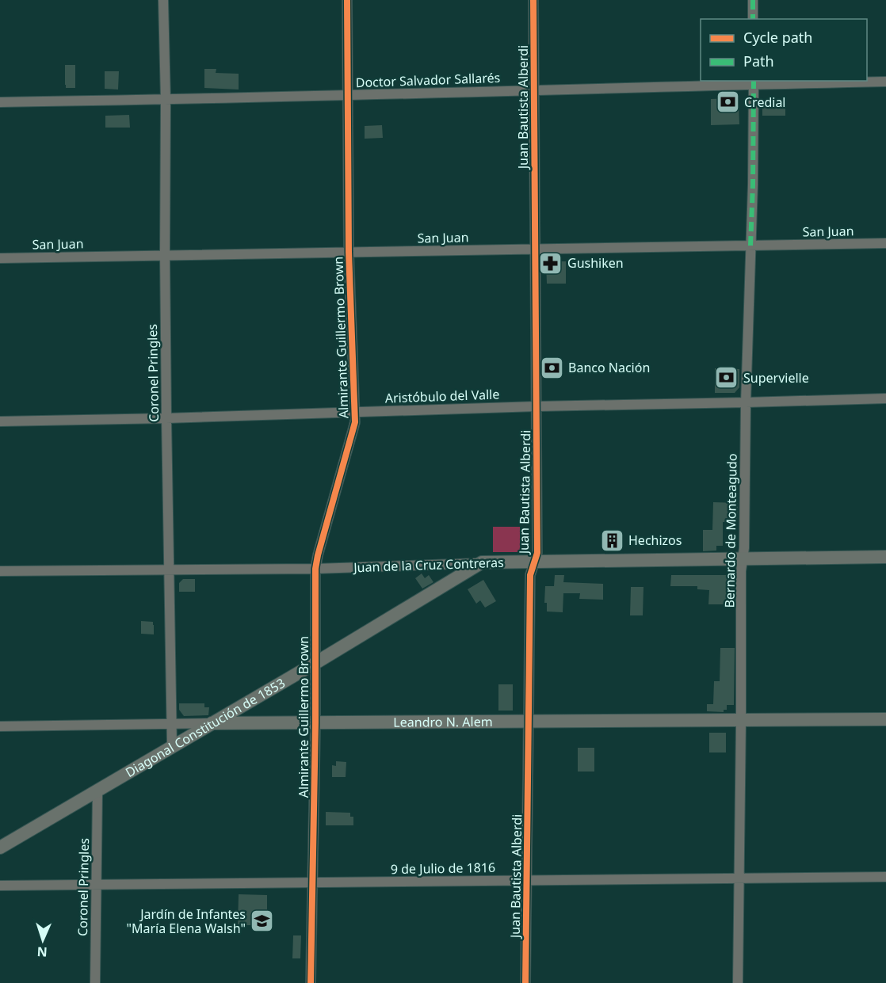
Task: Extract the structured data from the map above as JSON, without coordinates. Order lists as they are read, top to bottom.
{
  "streets": {
    "main road": ["Juan de la Cruz Contreras", "Leandro N. Alem", "Diagonal Constitución de 1853"],
    "street": [
      "Doctor Salvador Sallarés",
      "Juan Bautista Alberdi",
      "San Juan",
      "Almirante Guillermo Brown",
      "Coronel Pringles",
      "Aristóbulo del Valle",
      "Bernardo de Monteagudo",
      "9 de Julio de 1816"
    ]
  },
  "crossings": [
    ["Doctor Salvador Sallarés", "Juan Bautista Alberdi"],
    ["Doctor Salvador Sallarés", "Almirante Guillermo Brown"],
    ["Doctor Salvador Sallarés", "Coronel Pringles"],
    ["Doctor Salvador Sallarés", "Bernardo de Monteagudo"],
    ["Juan Bautista Alberdi", "San Juan"],
    ["Juan Bautista Alberdi", "Aristóbulo del Valle"],
    ["Juan Bautista Alberdi", "Juan de la Cruz Contreras"],
    ["Juan Bautista Alberdi", "Leandro N. Alem"],
    ["Juan Bautista Alberdi", "9 de Julio de 1816"],
    ["San Juan", "Almirante Guillermo Brown"],
    ["San Juan", "Coronel Pringles"],
    ["San Juan", "Bernardo de Monteagudo"],
    ["Almirante Guillermo Brown", "Aristóbulo del Valle"],
    ["Almirante Guillermo Brown", "Juan de la Cruz Contreras"],
    ["Almirante Guillermo Brown", "Leandro N. Alem"],
    ["Almirante Guillermo Brown", "Diagonal Constitución de 1853"],
    ["Almirante Guillermo Brown", "9 de Julio de 1816"],
    ["Coronel Pringles", "Aristóbulo del Valle"],
    ["Coronel Pringles", "Juan de la Cruz Contreras"],
    ["Coronel Pringles", "Leandro N. Alem"],
    ["Coronel Pringles", "Diagonal Constitución de 1853"],
    ["Coronel Pringles", "9 de Julio de 1816"],
    ["Aristóbulo del Valle", "Bernardo de Monteagudo"],
    ["Bernardo de Monteagudo", "Juan de la Cruz Contreras"],
    ["Bernardo de Monteagudo", "Leandro N. Alem"],
    ["Bernardo de Monteagudo", "9 de Julio de 1816"],
    ["Juan de la Cruz Contreras", "Diagonal Constitución de 1853"],
    ["Leandro N. Alem", "Diagonal Constitución de 1853"]
  ],
  "places": {
    "bank": ["Credial", "Banco Nación", "Supervielle"],
    "pharmacy": ["Gushiken"],
    "building": ["Hechizos"],
    "school or university": ["Jardín de Infantes \"María Elena Walsh\""]
  },
  "legend": ["Cycle path", "Path"],
  "north": "bottom"
}
